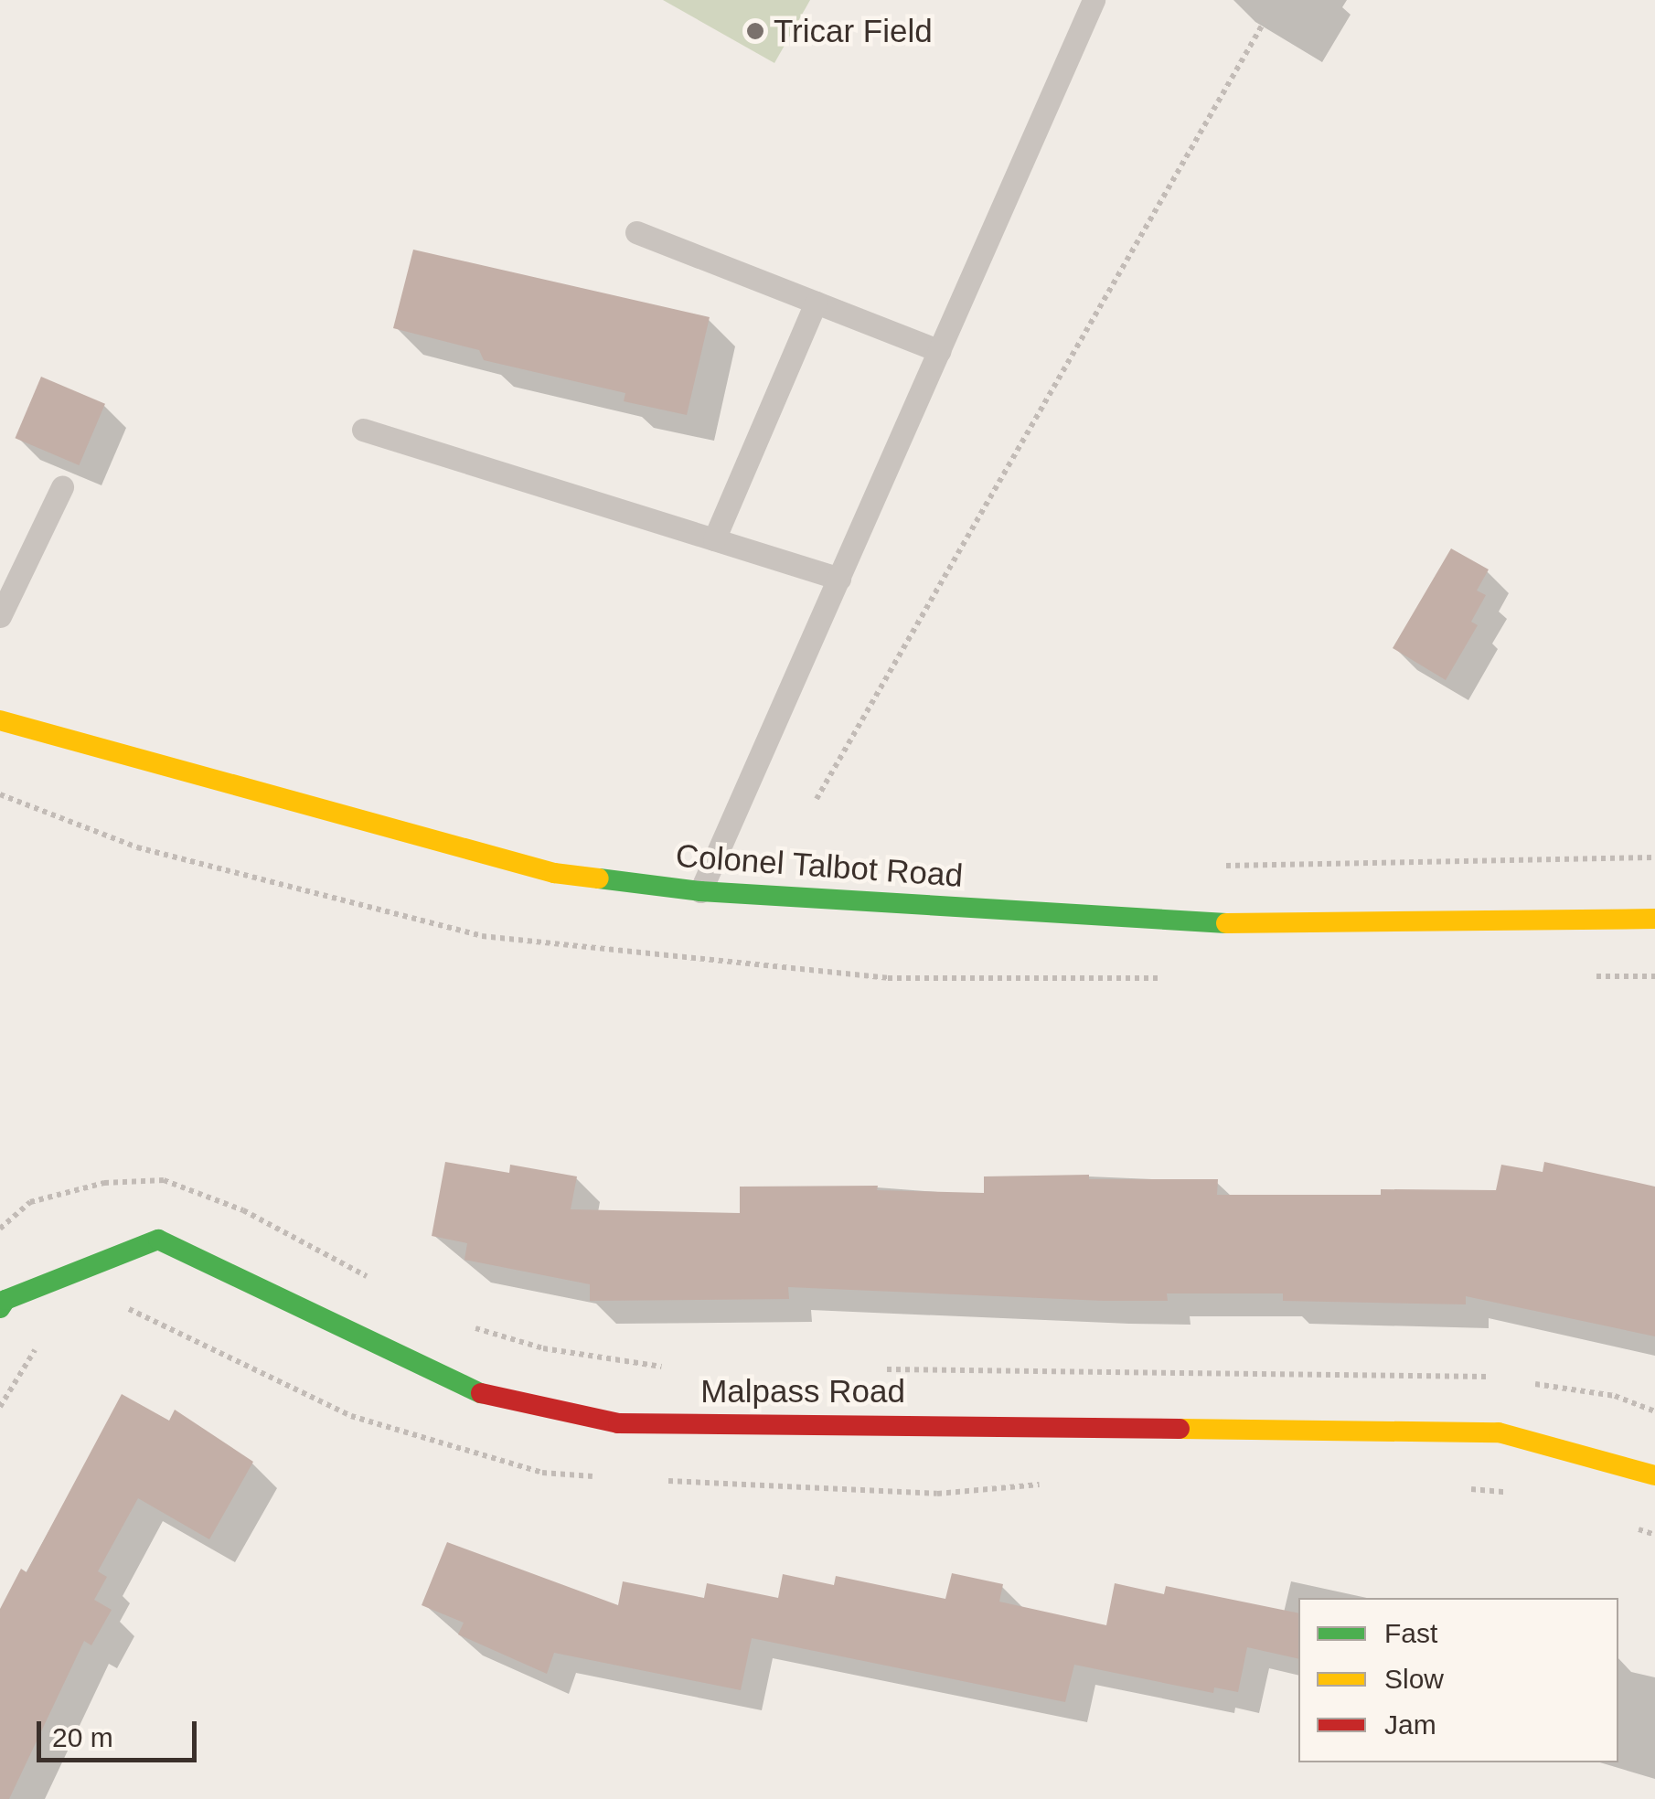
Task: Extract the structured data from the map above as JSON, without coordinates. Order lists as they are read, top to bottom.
{
  "streets": {
    "street": ["Colonel Talbot Road", "Malpass Road"]
  },
  "places": ["Tricar Field"],
  "legend": ["Fast", "Slow", "Jam"],
  "scale_bar": "20 m"
}
